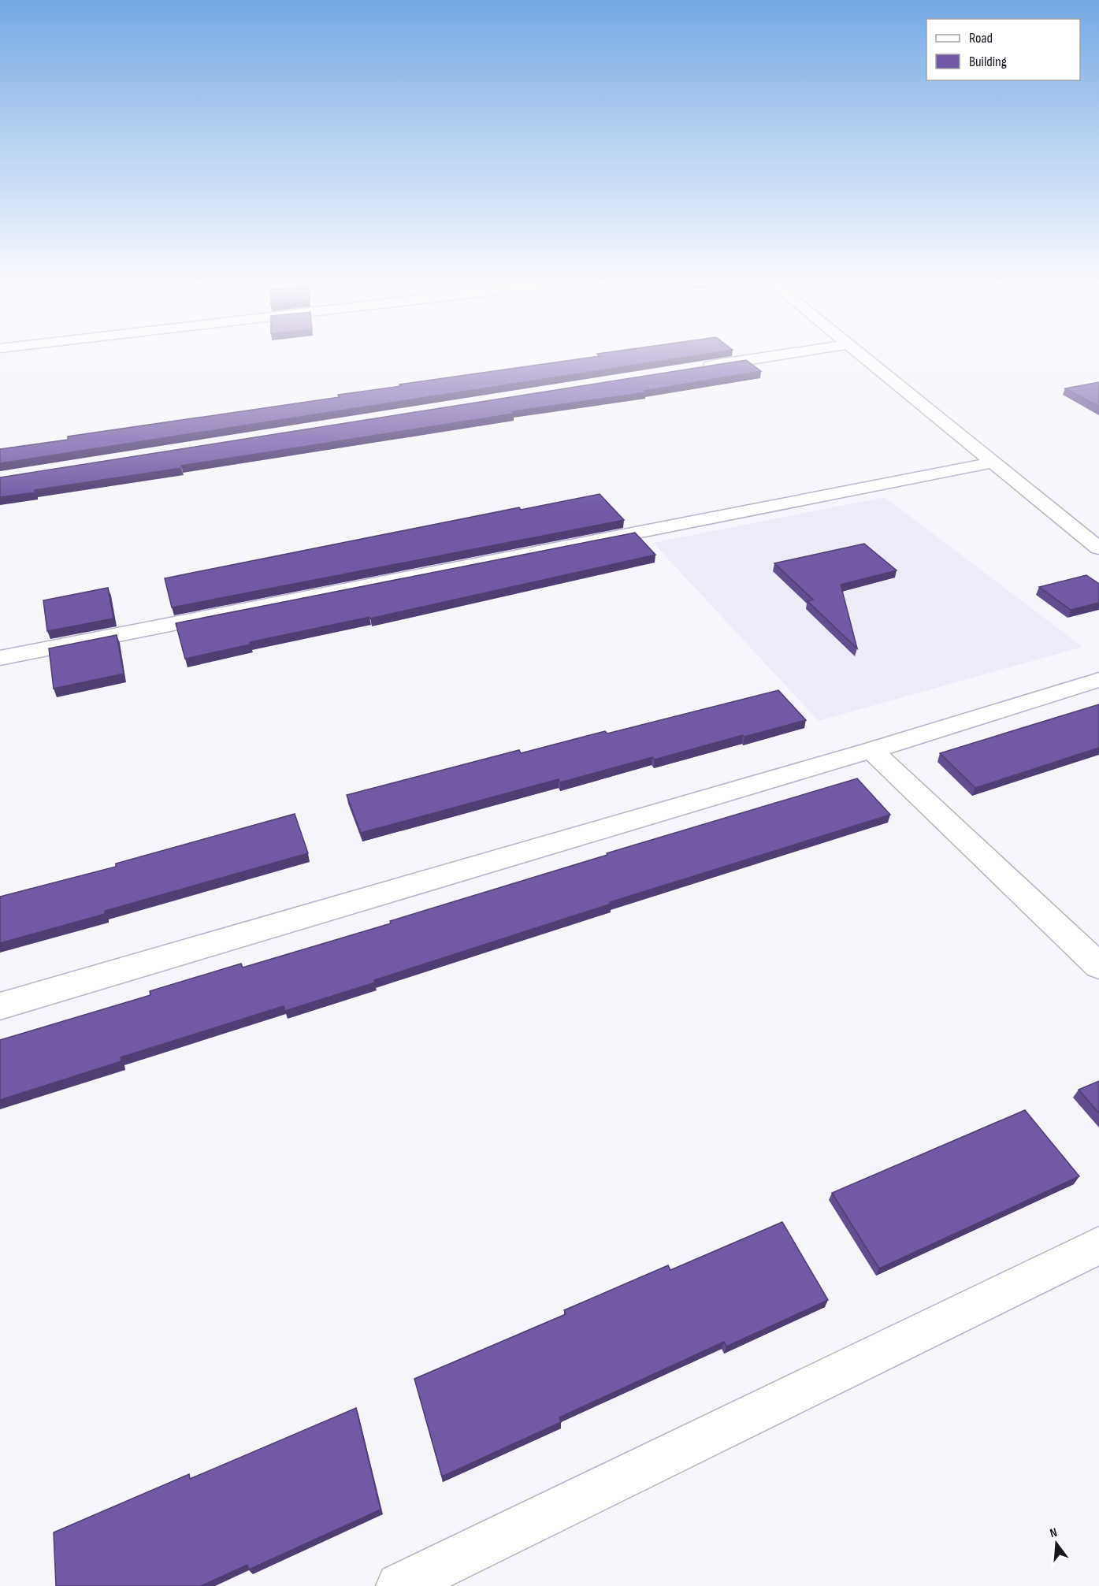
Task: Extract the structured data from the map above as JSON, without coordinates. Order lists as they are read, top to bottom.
{
  "legend": ["Road", "Building"],
  "north": "top"
}
